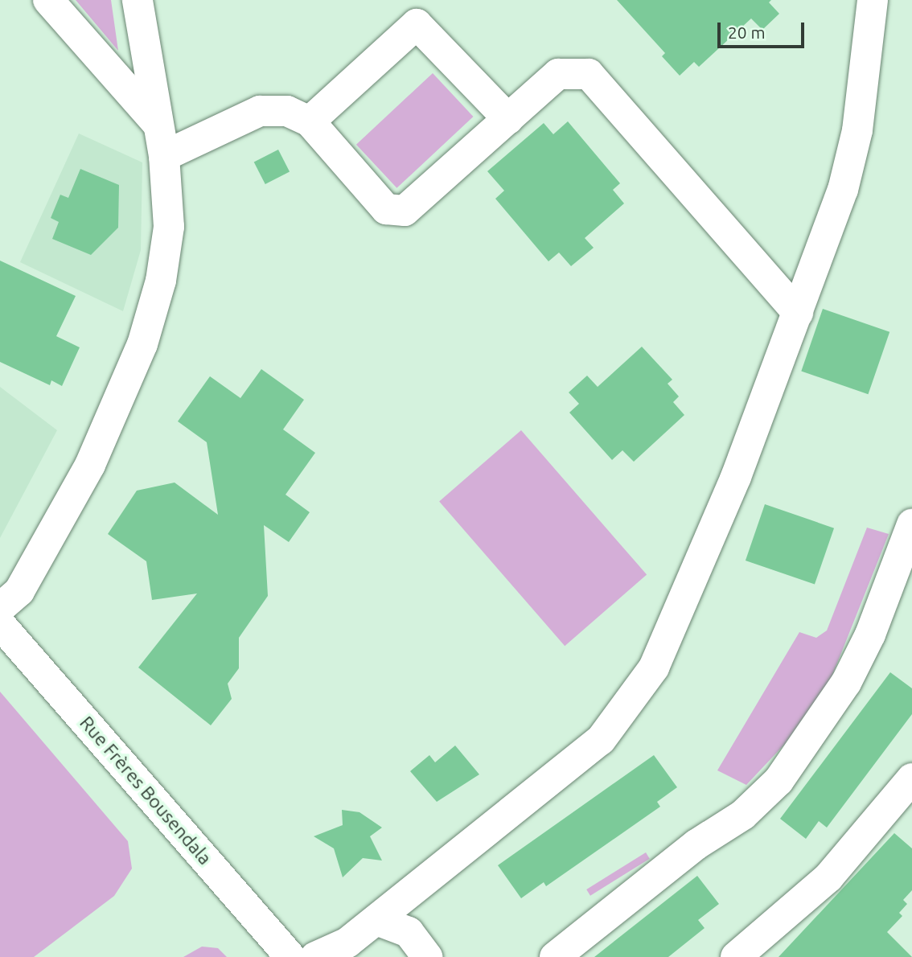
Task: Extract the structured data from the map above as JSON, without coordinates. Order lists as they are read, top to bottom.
{
  "streets": {
    "street": ["Rue Frères Bousendala"]
  },
  "scale_bar": "20 m"
}
